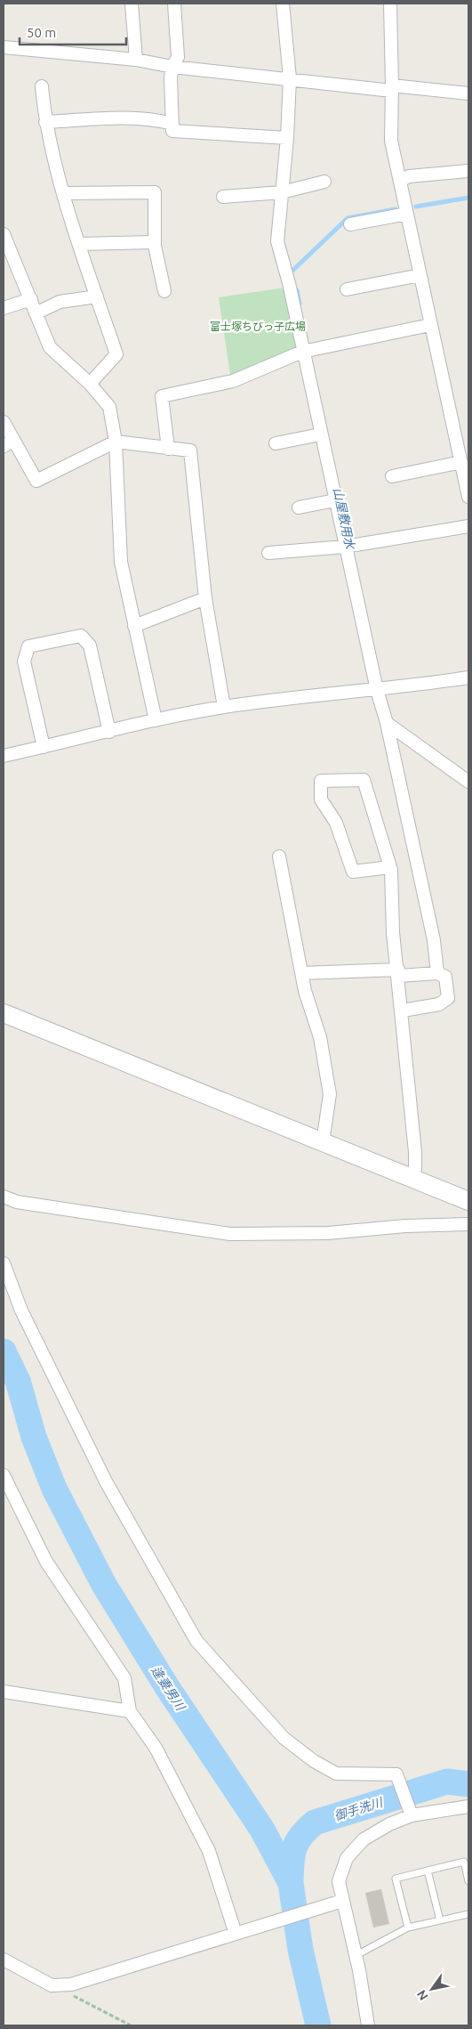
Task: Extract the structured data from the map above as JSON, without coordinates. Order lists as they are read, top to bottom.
{
  "water": ["山屋敷用水", "逢妻男川", "御手洗川"],
  "parks": ["富士塚ちびっ子広場"],
  "scale_bar": "50 m",
  "north": "bottom left"
}
